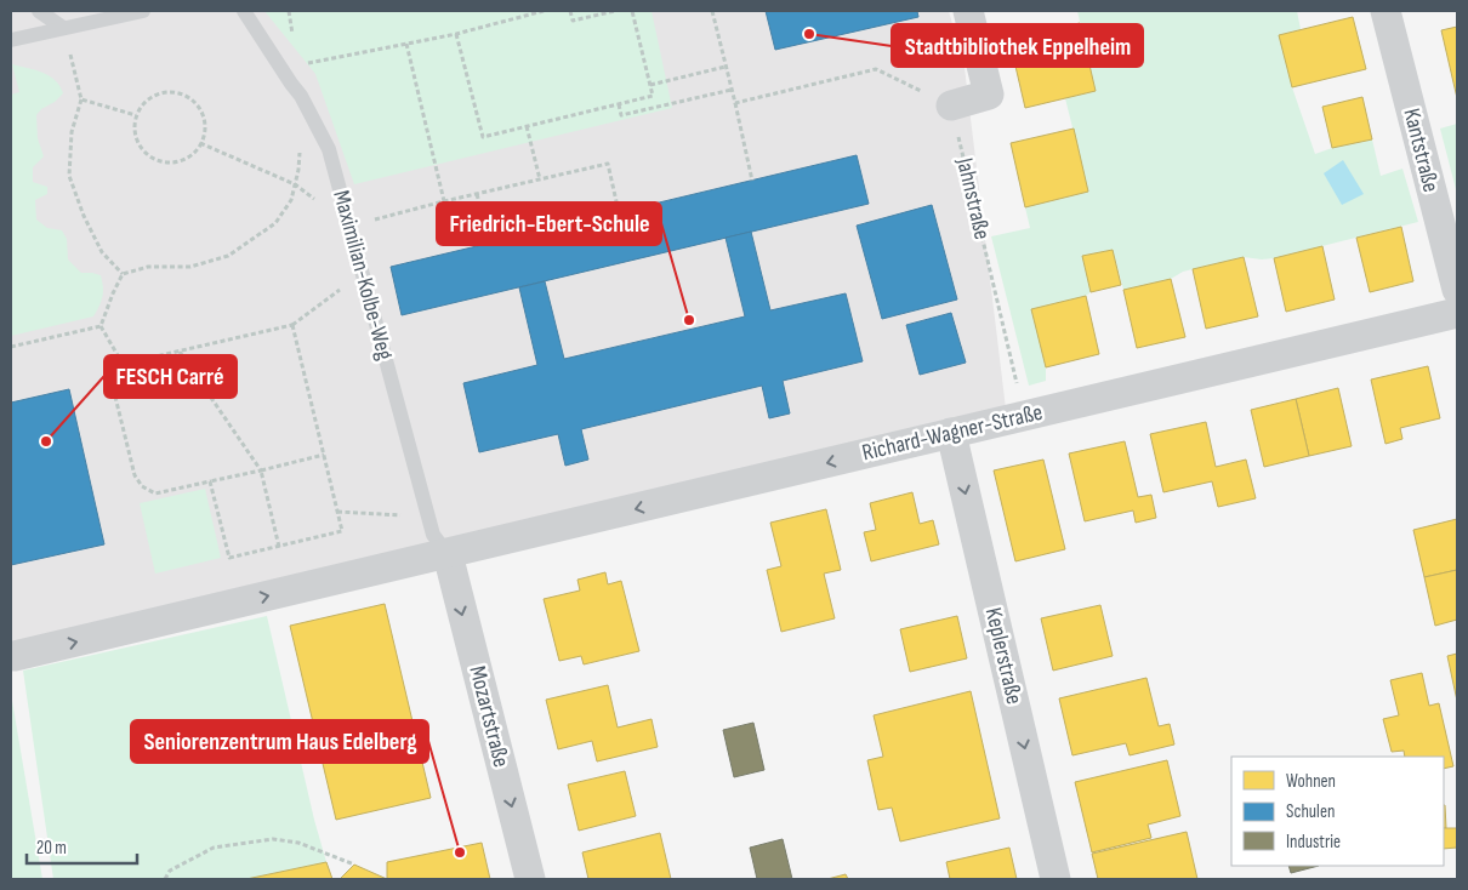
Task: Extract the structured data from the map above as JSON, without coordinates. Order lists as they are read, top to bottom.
{
  "streets": {
    "street": [
      "Kantstraße",
      "Richard-Wagner-Straße",
      "Keplerstraße",
      "Mozartstraße"
    ],
    "lane": ["Maximilian-Kolbe-Weg"],
    "path": ["Jahnstraße"]
  },
  "crossings": [
    ["Jahnstraße", "Richard-Wagner-Straße"],
    ["Maximilian-Kolbe-Weg", "Richard-Wagner-Straße"],
    ["Maximilian-Kolbe-Weg", "Mozartstraße"],
    ["Richard-Wagner-Straße", "Keplerstraße"],
    ["Richard-Wagner-Straße", "Mozartstraße"]
  ],
  "one_way": ["Keplerstraße", "Mozartstraße"],
  "places": [
    "Stadtbibliothek Eppelheim",
    "Friedrich-Ebert-Schule",
    "FESCH Carré",
    "Seniorenzentrum Haus Edelberg"
  ],
  "legend": ["Wohnen", "Schulen", "Industrie"],
  "scale_bar": "20 m"
}
